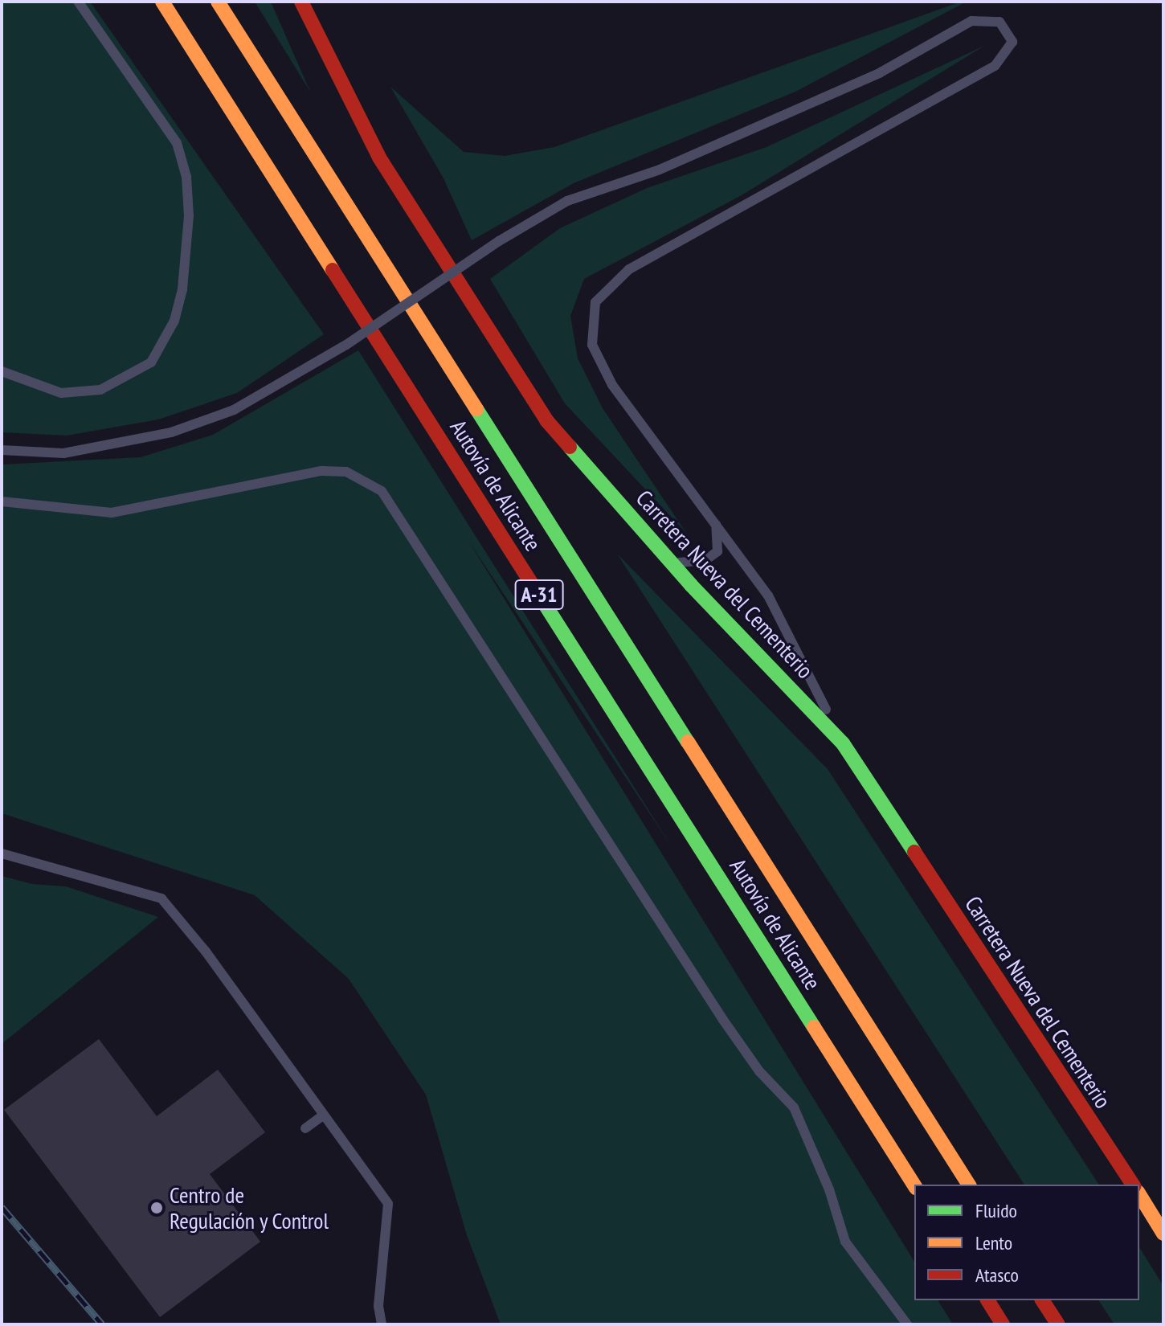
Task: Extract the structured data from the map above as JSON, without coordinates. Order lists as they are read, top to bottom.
{
  "streets": {
    "main road": ["Autovía de Alicante", "Carretera Nueva del Cementerio", "A-31"]
  },
  "places": ["Centro de Regulación y Control"],
  "legend": ["Fluido", "Lento", "Atasco"]
}
